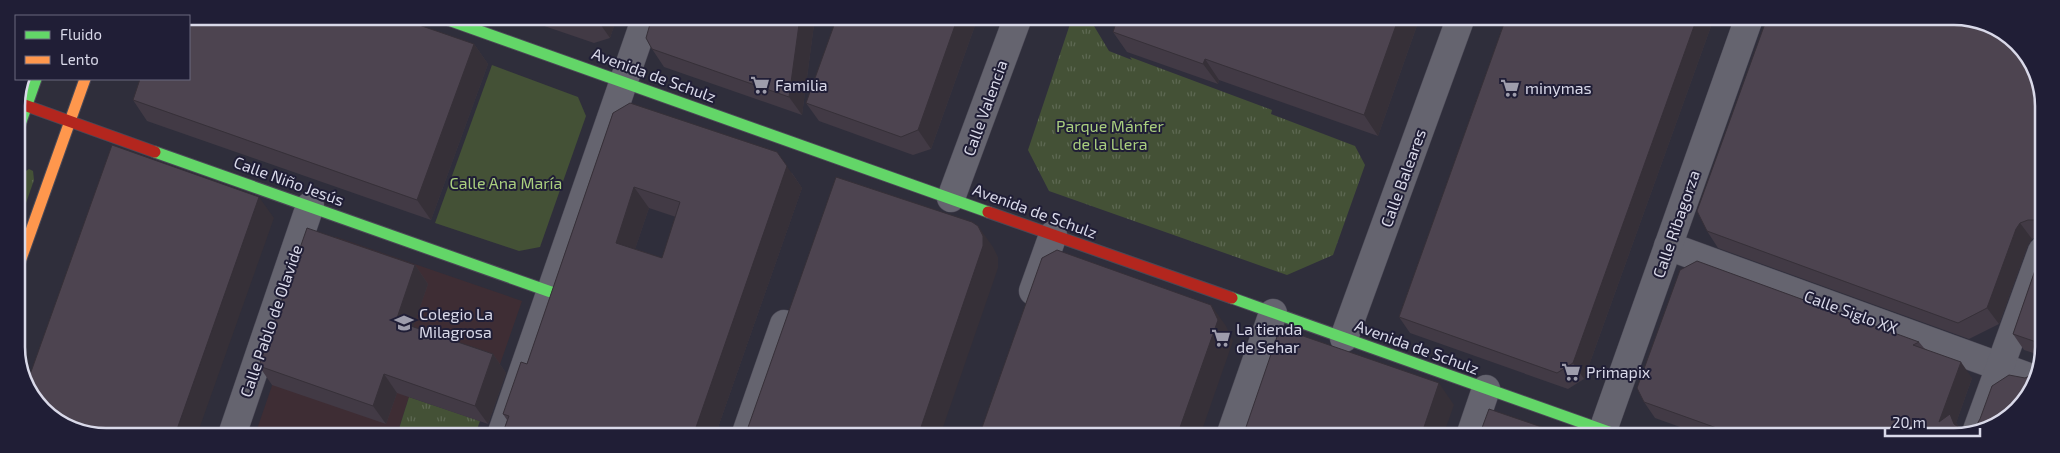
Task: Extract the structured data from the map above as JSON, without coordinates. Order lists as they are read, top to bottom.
{
  "streets": {
    "street": [
      "Avenida de Schulz",
      "Calle Valencia",
      "Calle Baleares",
      "Calle Niño Jesús",
      "Calle Ribagorza",
      "Calle Siglo XX",
      "Calle Pablo de Olavide"
    ]
  },
  "crossings": [
    ["Avenida de Schulz", "Calle Valencia"],
    ["Avenida de Schulz", "Calle Baleares"],
    ["Calle Niño Jesús", "Calle Pablo de Olavide"],
    ["Calle Ribagorza", "Calle Siglo XX"]
  ],
  "parks": ["Parque Mánfer de la Llera", "Calle Ana María"],
  "places": {
    "supermarket": [
      "Familia",
      "minymas",
      "La tienda de Sehar",
      "Primapix"
    ],
    "school or university": ["Colegio La Milagrosa"]
  },
  "legend": ["Fluido", "Lento"],
  "scale_bar": "20 m"
}
